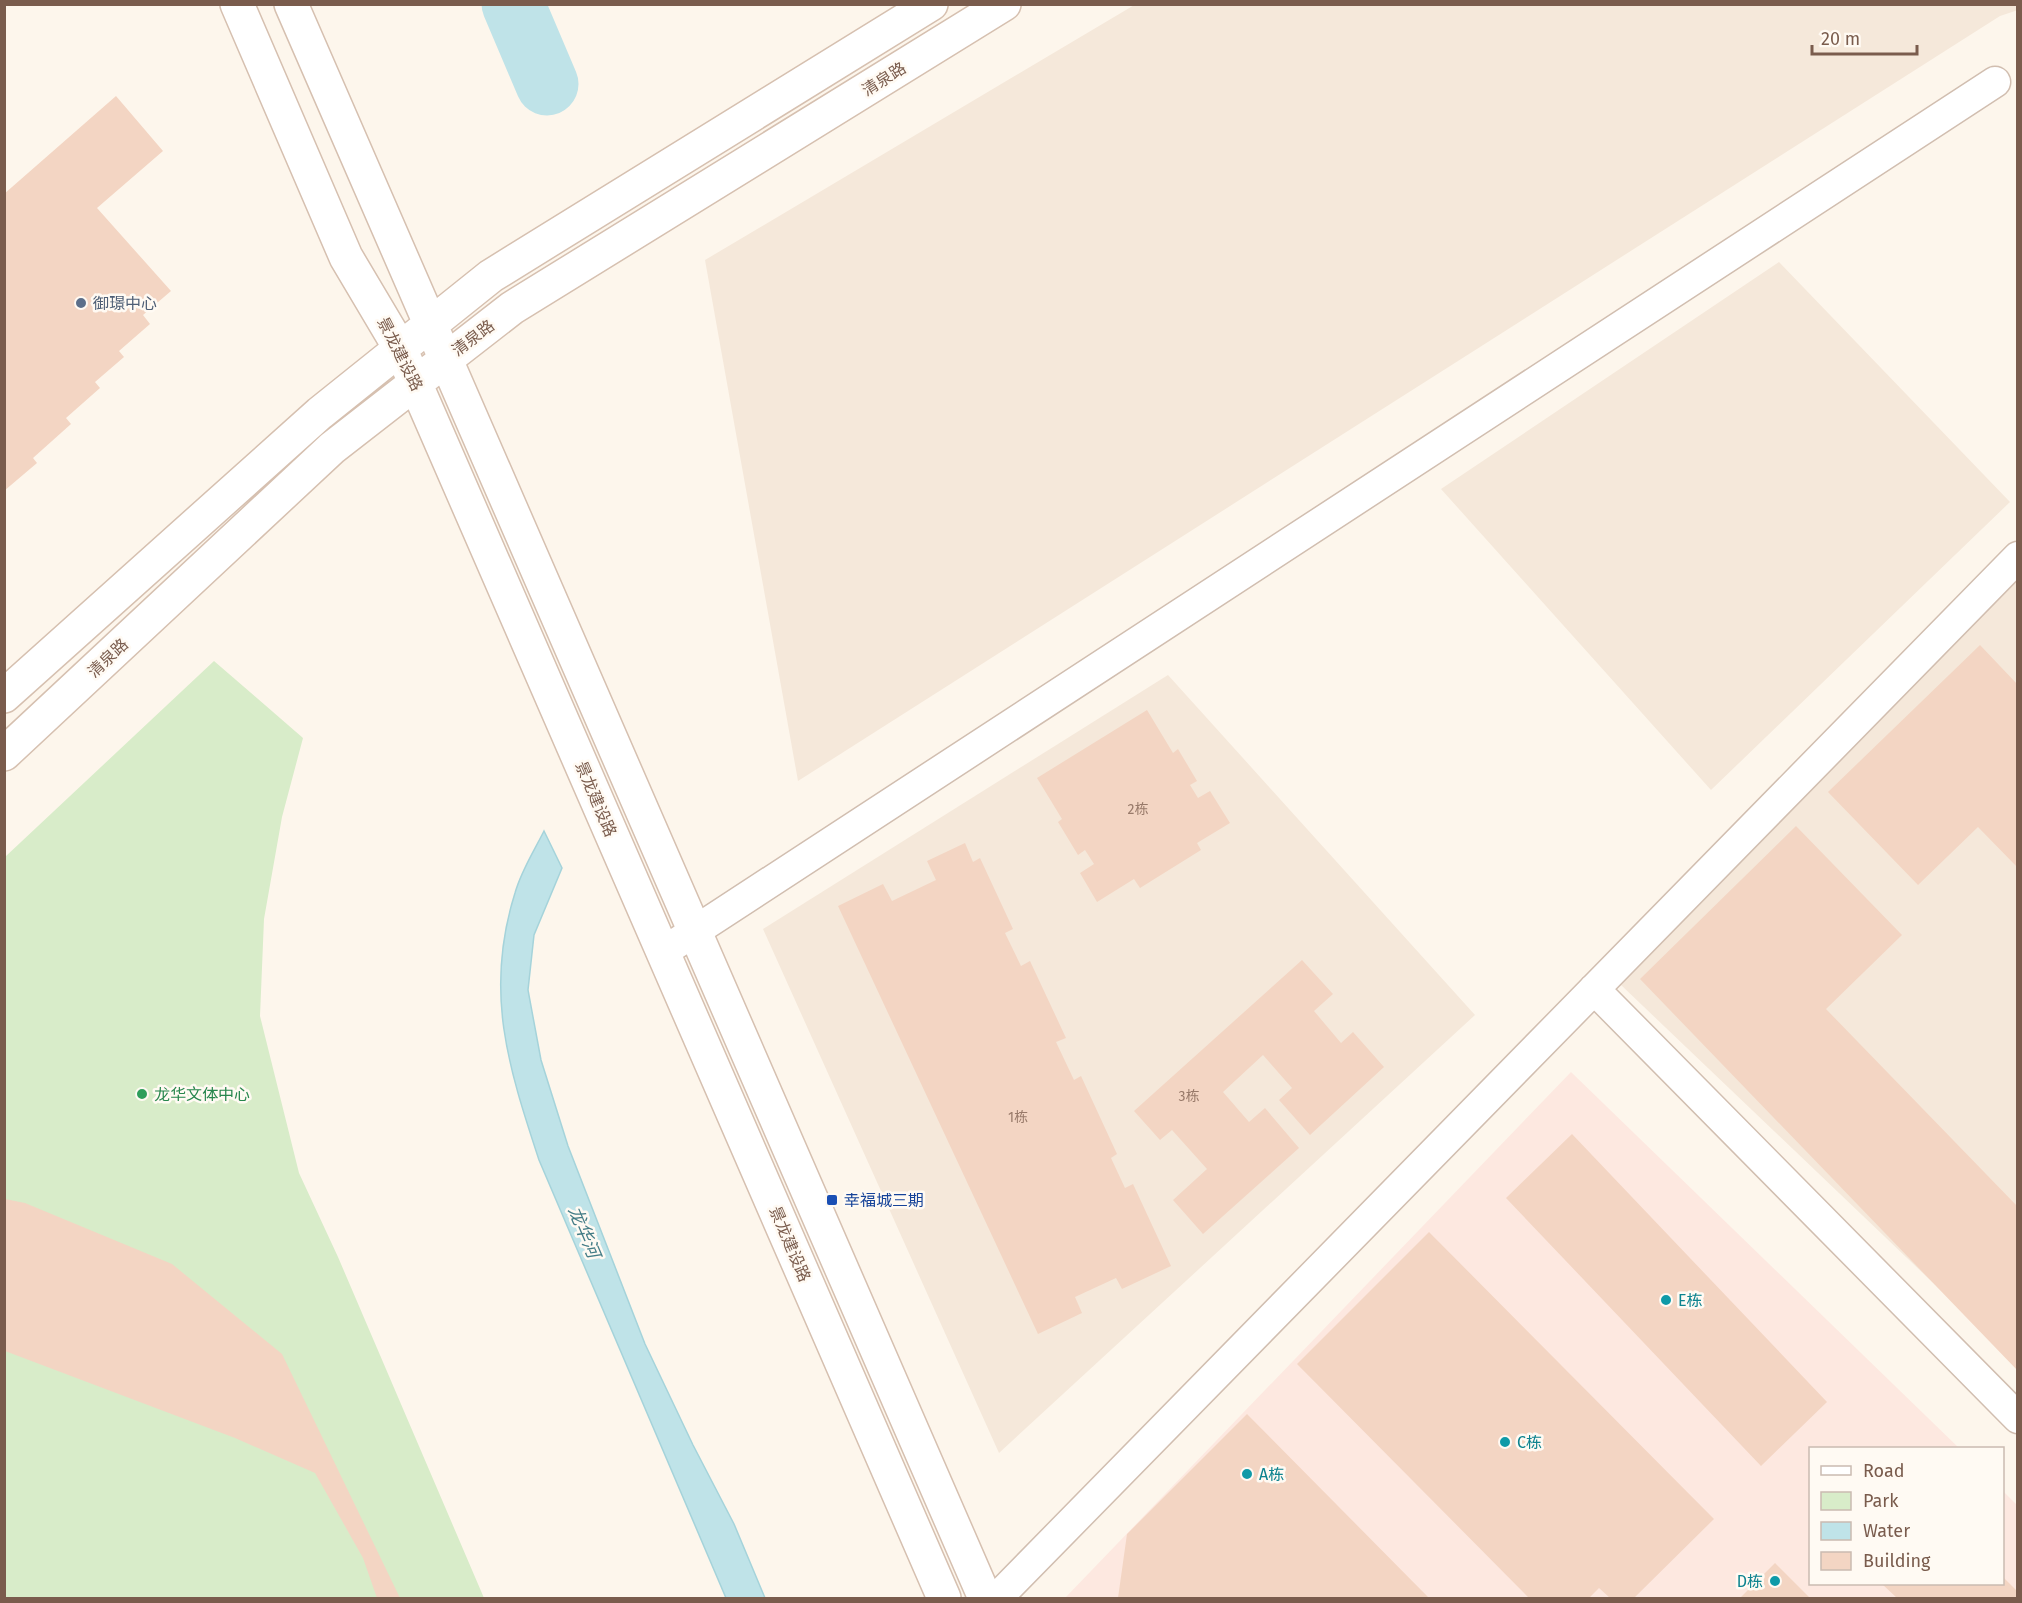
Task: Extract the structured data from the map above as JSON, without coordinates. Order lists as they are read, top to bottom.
{
  "streets": {
    "main road": ["清泉路", "景龙建设路"]
  },
  "crossings": [
    ["清泉路", "景龙建设路"]
  ],
  "water": ["龙华河"],
  "places": {
    "other": [
      "御璟中心",
      "龙华文体中心",
      "E栋",
      "C栋",
      "A栋",
      "D栋"
    ],
    "transit": ["幸福城三期"]
  },
  "house_numbers": ["2栋", "3栋", "1栋"],
  "legend": [
    "Road",
    "Park",
    "Water",
    "Building"
  ],
  "scale_bar": "20 m"
}
